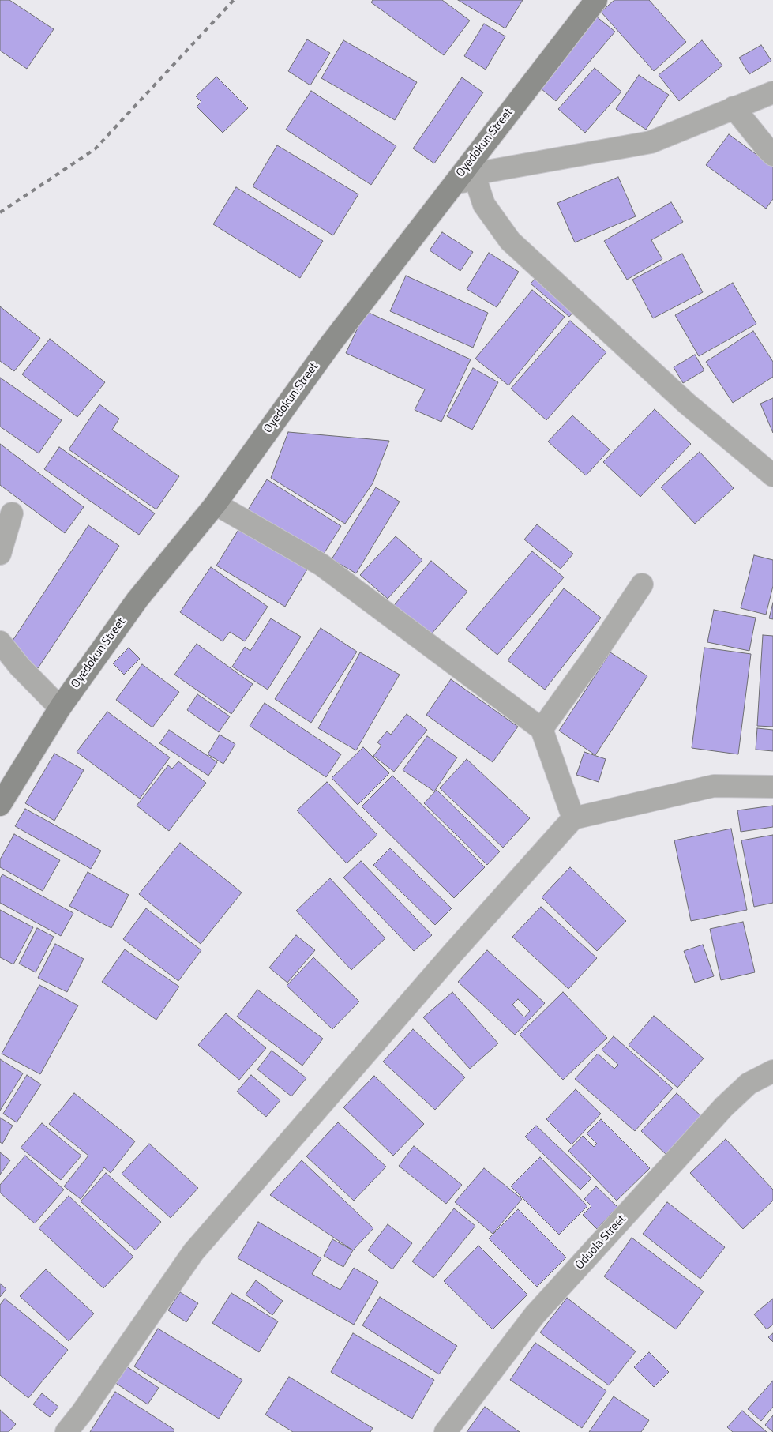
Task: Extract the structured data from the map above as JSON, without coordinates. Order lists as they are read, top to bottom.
{
  "streets": {
    "street": ["Oyedokun Street", "Oduola Street"]
  }
}
